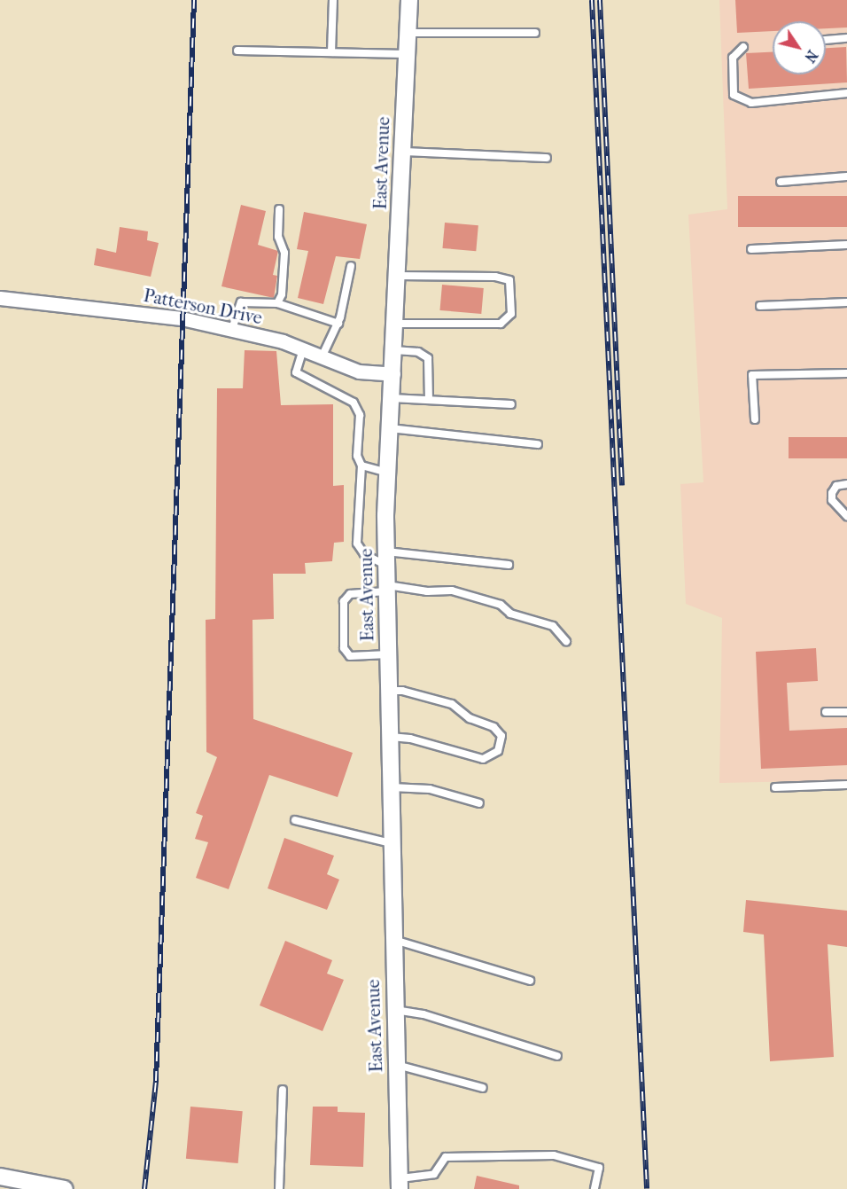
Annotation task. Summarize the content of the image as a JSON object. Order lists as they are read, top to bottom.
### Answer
{
  "streets": {
    "street": ["East Avenue", "Patterson Drive"]
  },
  "crossings": [
    ["East Avenue", "Patterson Drive"]
  ],
  "north": "bottom right"
}
